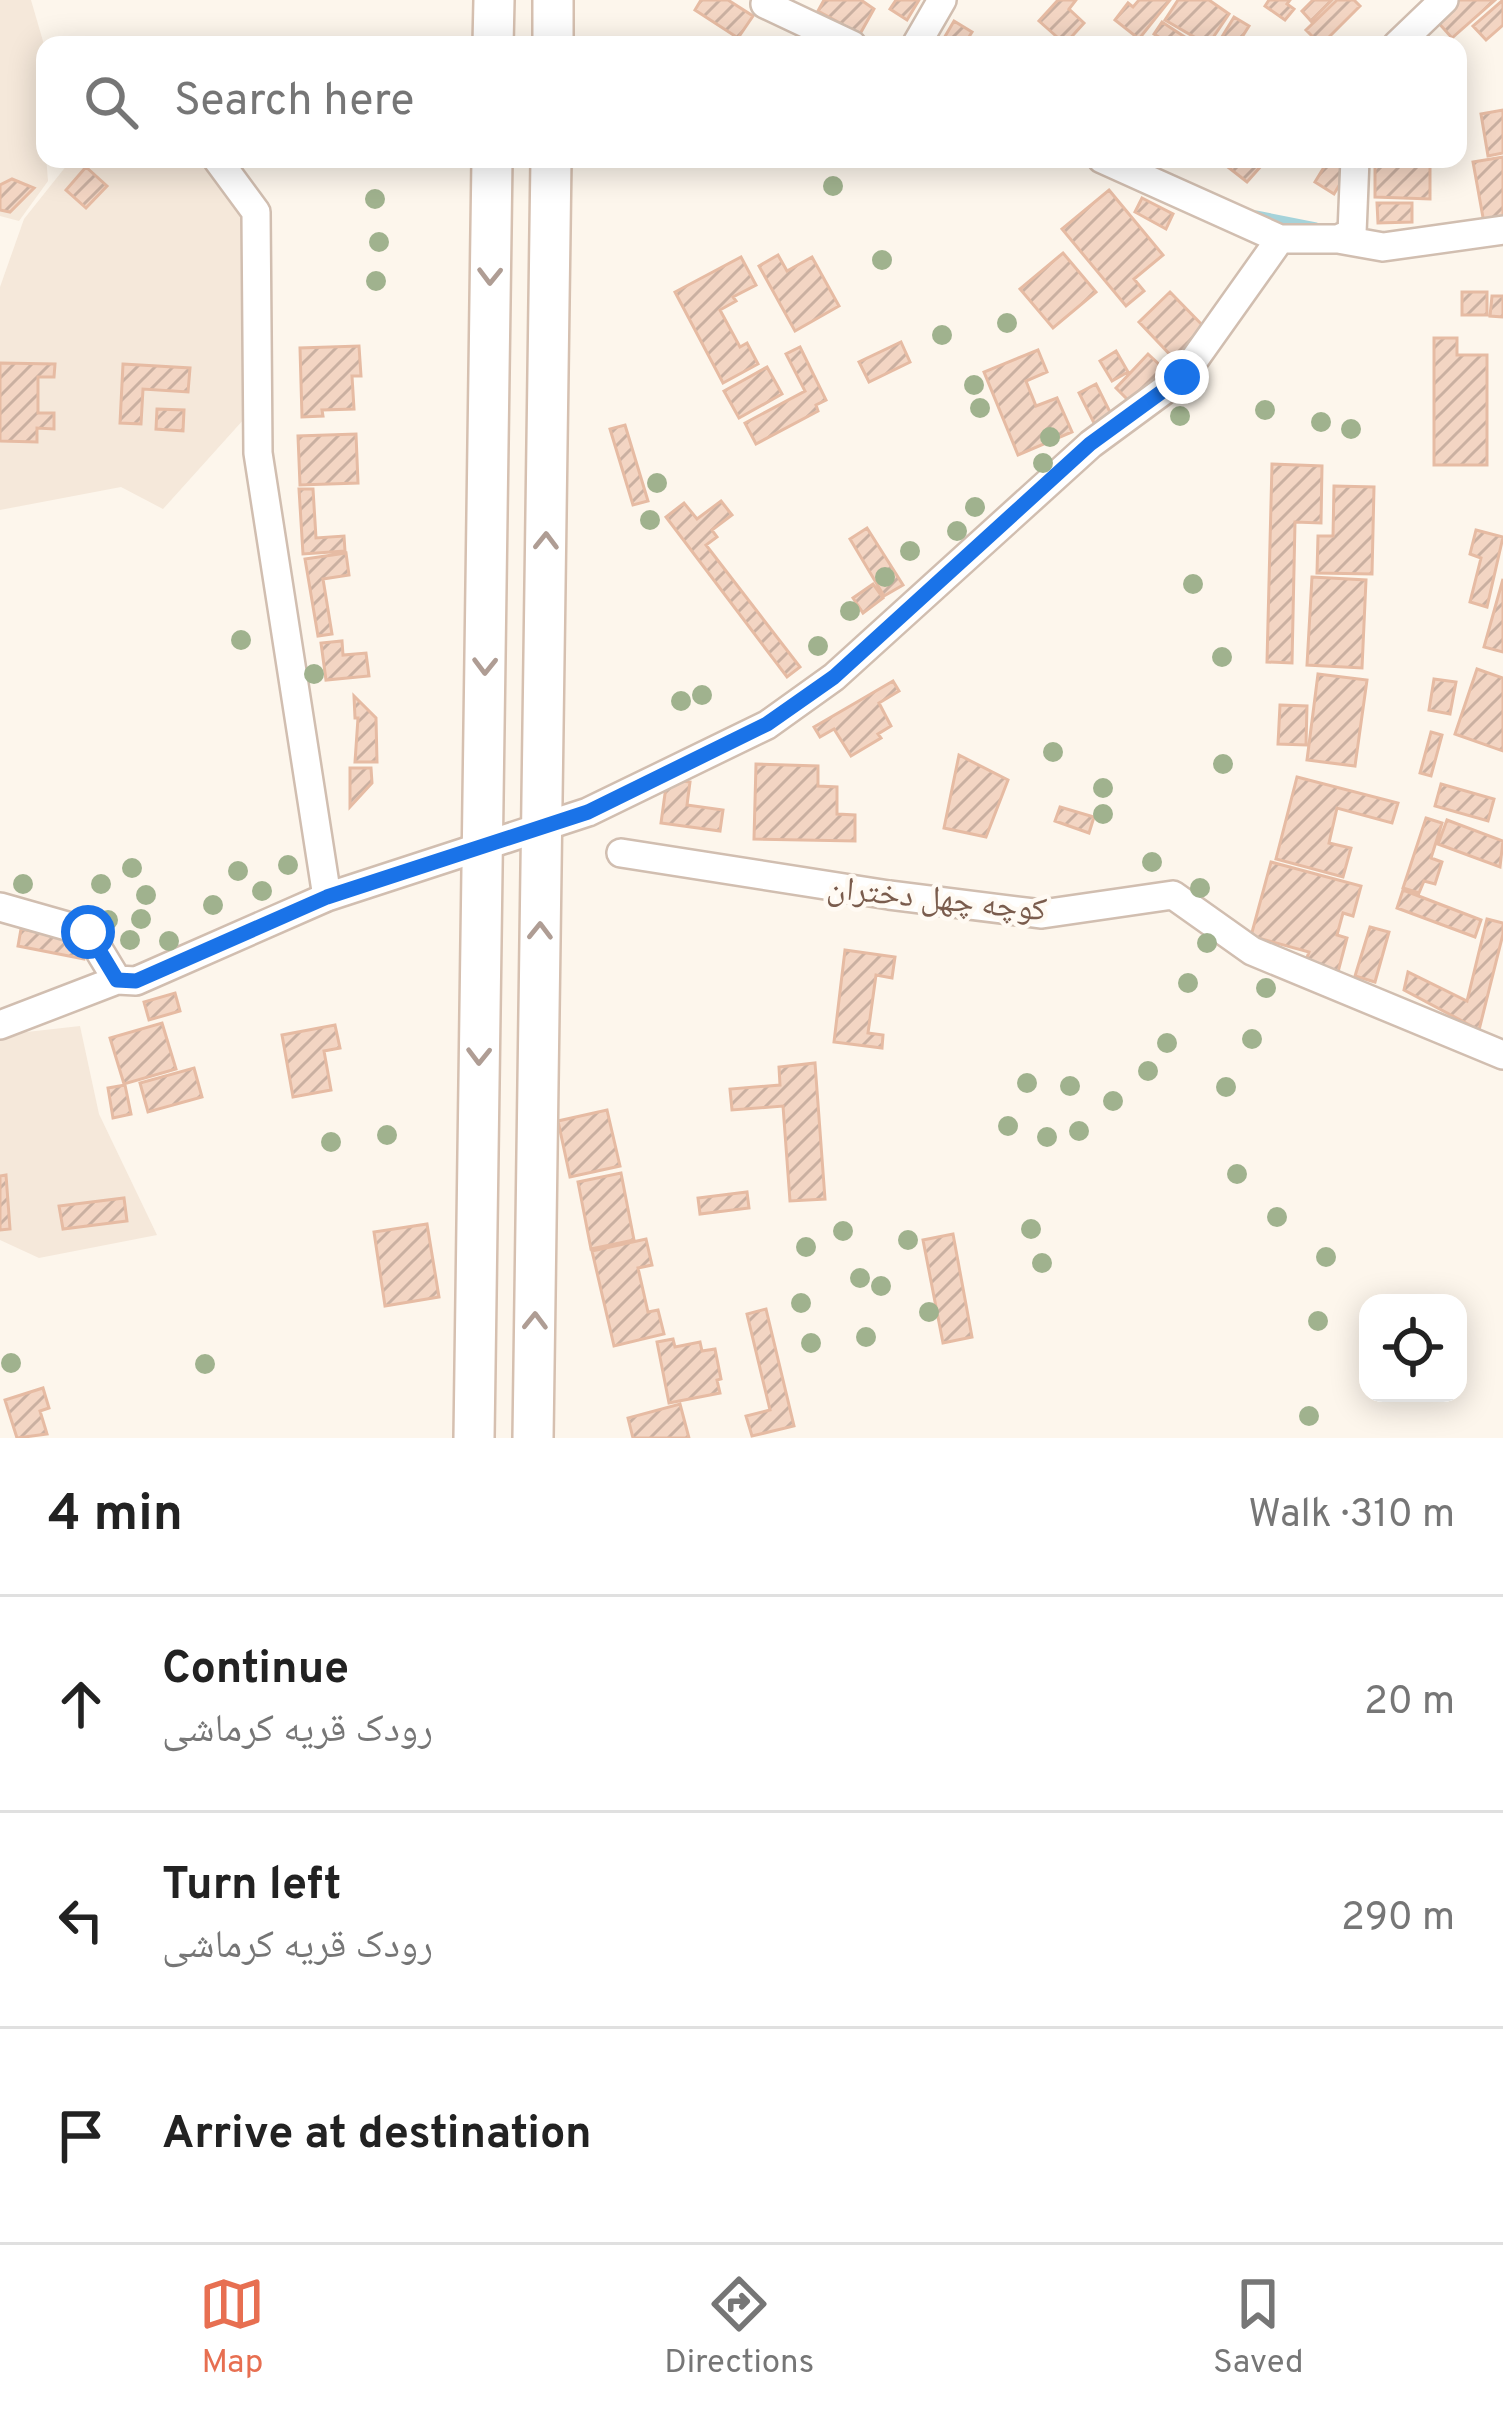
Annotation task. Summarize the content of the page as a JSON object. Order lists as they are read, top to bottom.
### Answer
{
  "streets": {
    "street": ["کوچه چهل دختران"]
  },
  "page": {
    "search": "Search here",
    "heading": ["4 min", "Walk · 310 m"],
    "list": [
      ["Continue", "رودک قریه کرماشی", "20 m"],
      ["Turn left", "رودک قریه کرماشی", "290 m"],
      "Arrive at destination"
    ],
    "nav": ["Map", "Directions", "Saved"]
  }
}
